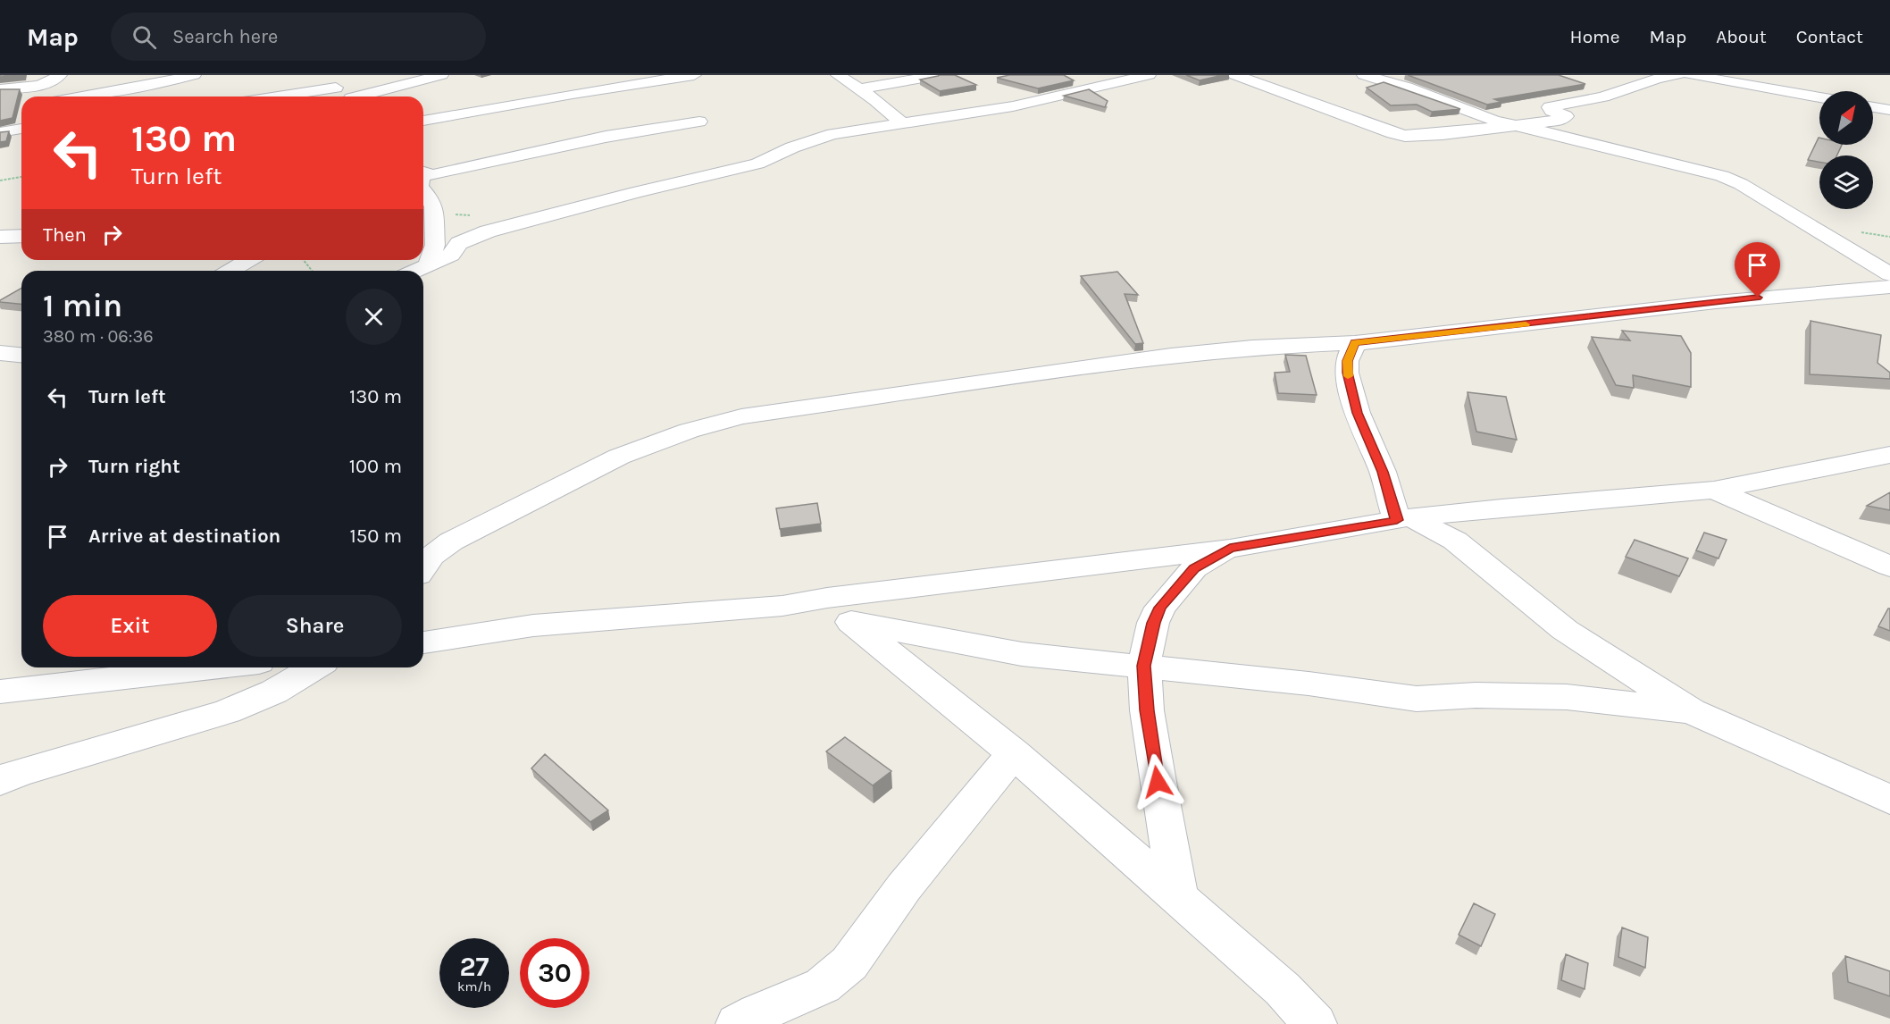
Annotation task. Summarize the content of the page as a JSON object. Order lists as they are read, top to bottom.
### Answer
{
  "north": "top right",
  "page": {
    "header": "Map",
    "search": "Search here",
    "nav": [
      "Home",
      "Map",
      "About",
      "Contact"
    ],
    "turn": ["130 m", "Turn left"],
    "then": "Then",
    "heading": ["1 min", "380 m · 06:36"],
    "list": [
      {
        "name": "Turn left",
        "value": "130 m"
      },
      {
        "name": "Turn right",
        "value": "100 m"
      },
      {
        "name": "Arrive at destination",
        "value": "150 m"
      }
    ],
    "buttons": ["Exit", "Share"],
    "speed": "27 km/h",
    "limit": "30"
  }
}
